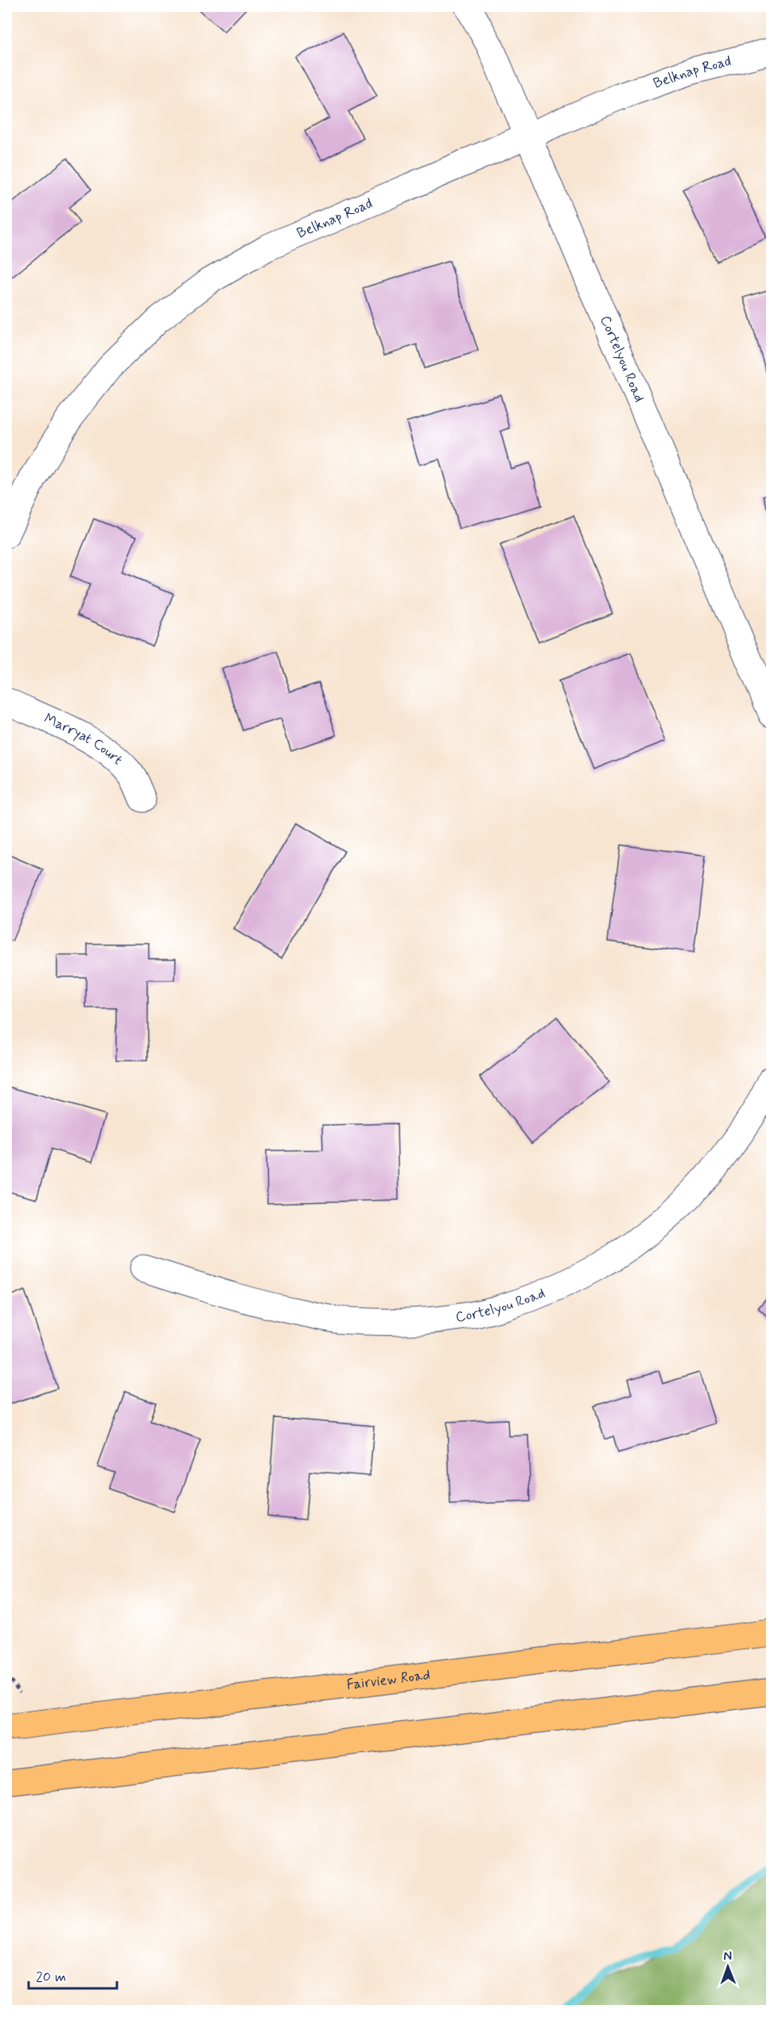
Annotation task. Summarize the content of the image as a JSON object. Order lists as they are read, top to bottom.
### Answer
{
  "streets": {
    "main road": ["Fairview Road"],
    "street": ["Belknap Road", "Cortelyou Road", "Marryat Court"]
  },
  "crossings": [
    ["Belknap Road", "Cortelyou Road"]
  ],
  "scale_bar": "20 m",
  "north": "top"
}
